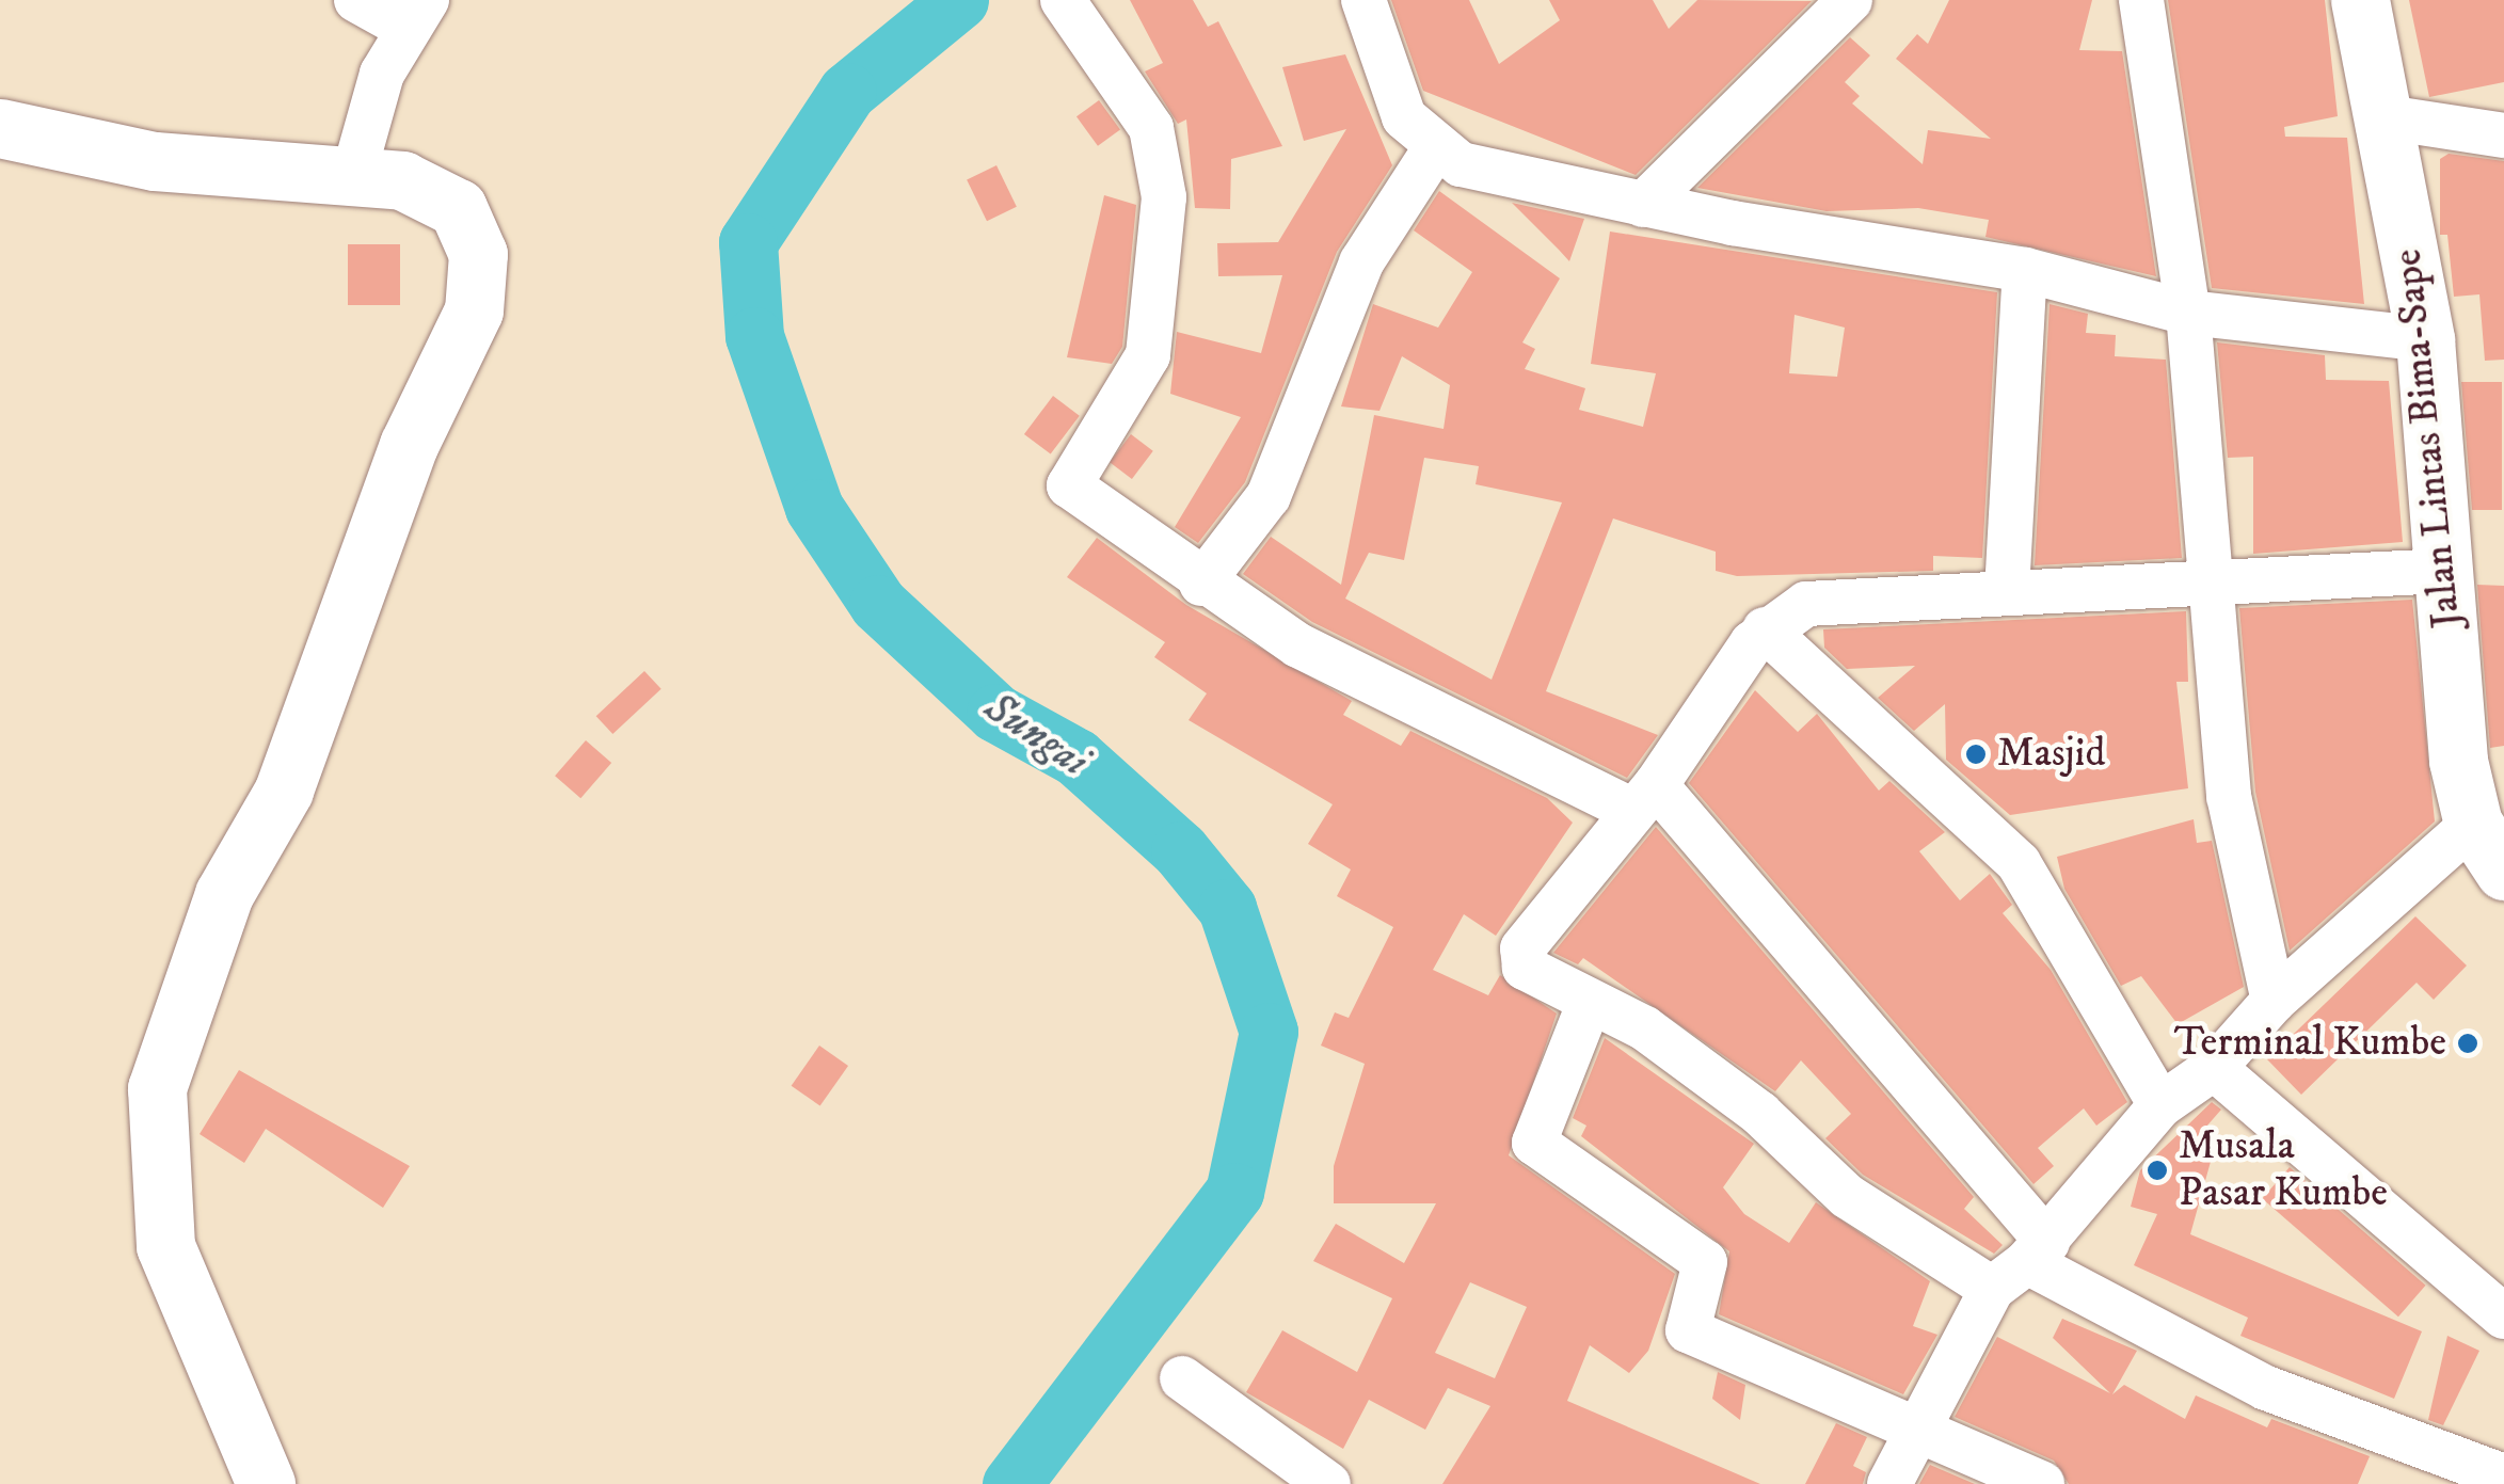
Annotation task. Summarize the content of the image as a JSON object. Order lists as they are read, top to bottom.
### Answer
{
  "streets": {
    "highway": ["Jalan Lintas Bima-Sape"]
  },
  "water": ["Sungai"],
  "places": ["Masjid", "Terminal Kumbe", "Musala Pasar Kumbe"]
}
